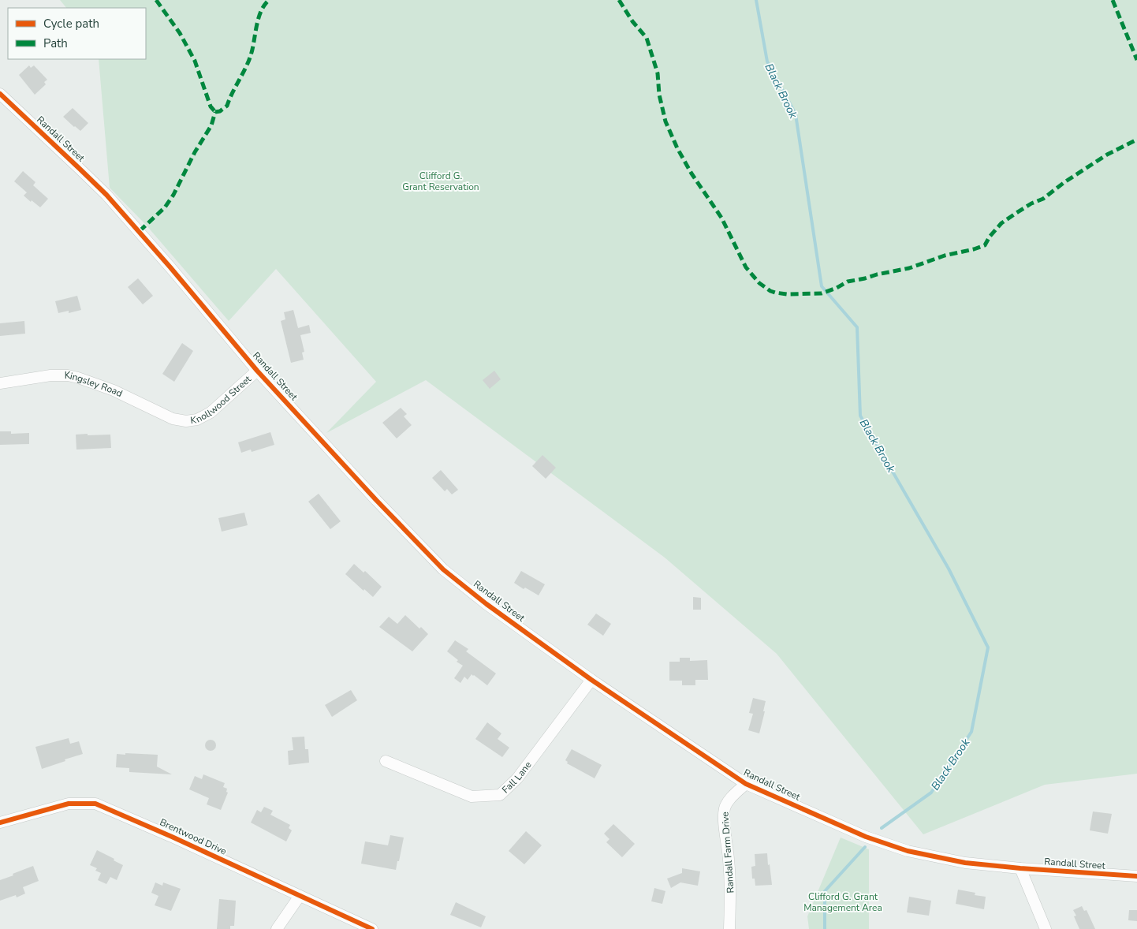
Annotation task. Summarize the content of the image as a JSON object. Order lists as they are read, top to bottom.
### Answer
{
  "streets": {
    "street": [
      "Randall Street",
      "Kingsley Road",
      "Knollwood Street",
      "Fall Lane",
      "Brentwood Drive",
      "Randall Farm Drive"
    ]
  },
  "crossings": [
    ["Randall Street", "Knollwood Street"],
    ["Randall Street", "Fall Lane"],
    ["Randall Street", "Randall Farm Drive"],
    ["Kingsley Road", "Knollwood Street"]
  ],
  "water": ["Black Brook"],
  "parks": ["Clifford G. Grant Reservation", "Clifford G. Grant Management Area"],
  "legend": ["Cycle path", "Path"]
}
